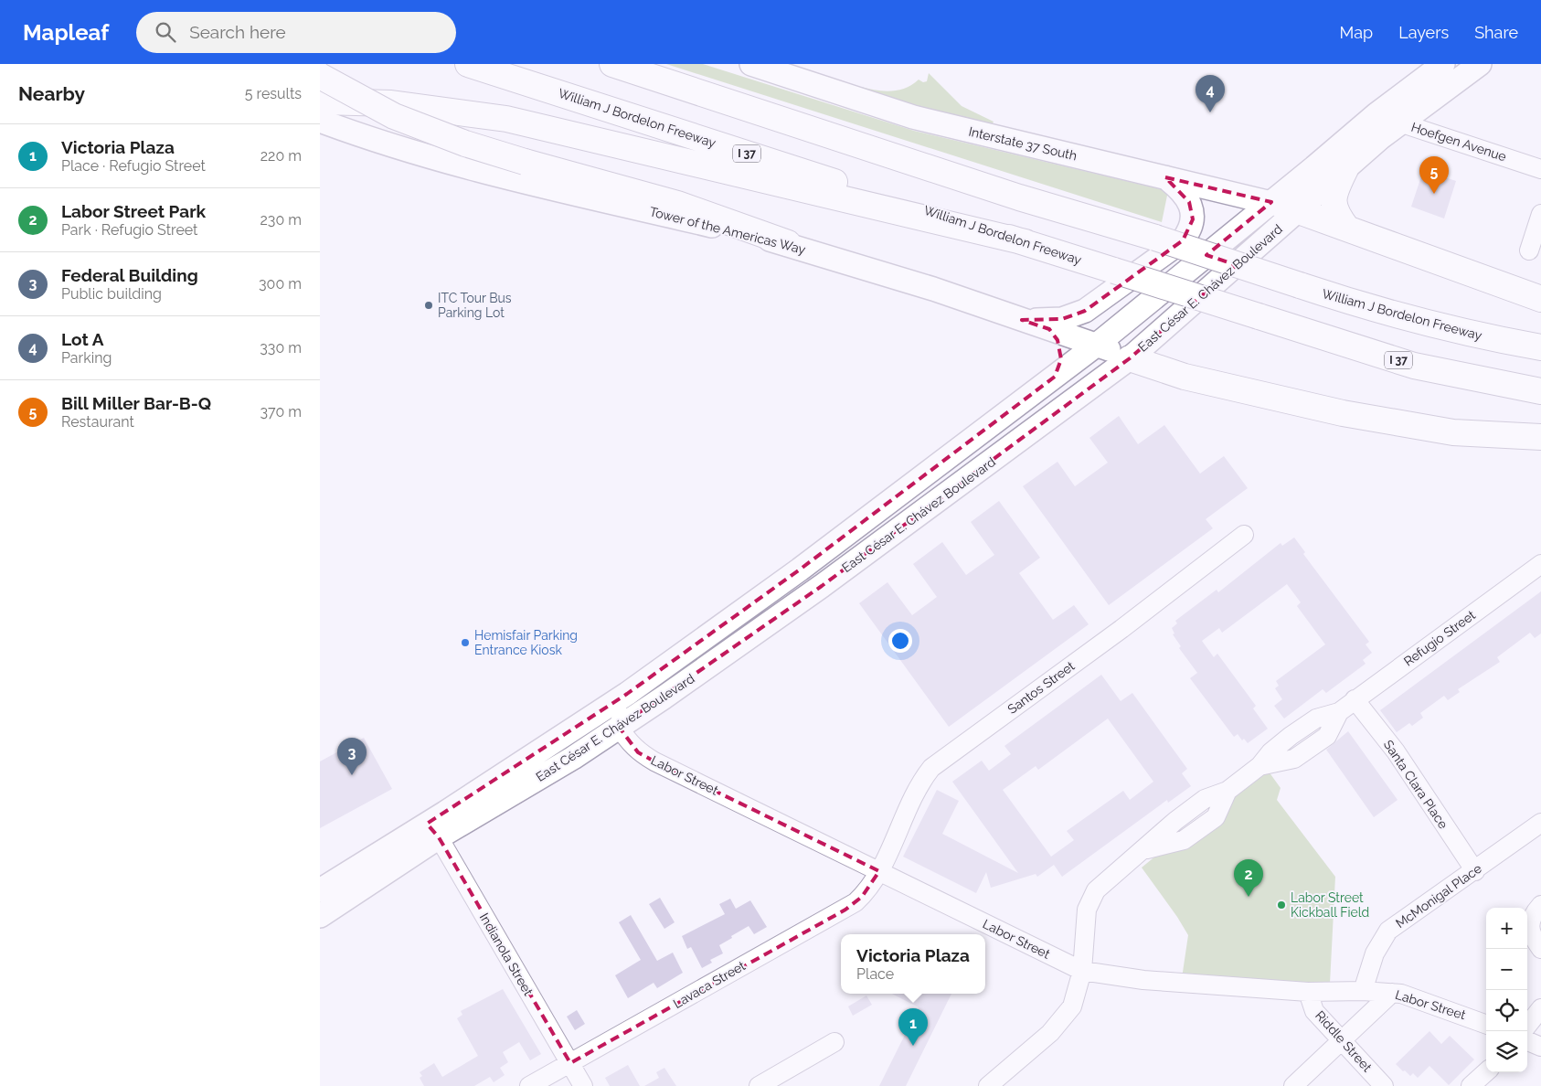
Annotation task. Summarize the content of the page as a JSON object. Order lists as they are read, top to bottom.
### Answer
{
  "streets": {
    "highway": ["William J Bordelon Freeway", "I 37"],
    "main road": ["Interstate 37 South", "Tower of the Americas Way", "East César E. Chávez Boulevard"],
    "street": [
      "Hoefgen Avenue",
      "Refugio Street",
      "Santos Street",
      "Labor Street",
      "Santa Clara Place",
      "McMonigal Place",
      "Indianola Street",
      "Lavaca Street",
      "Riddle Street"
    ]
  },
  "crossings": [
    ["Hoefgen Avenue", "East César E. Chávez Boulevard"],
    ["Interstate 37 South", "East César E. Chávez Boulevard"],
    ["Tower of the Americas Way", "East César E. Chávez Boulevard"],
    ["East César E. Chávez Boulevard", "Labor Street"],
    ["East César E. Chávez Boulevard", "Indianola Street"],
    ["Refugio Street", "Labor Street"],
    ["Refugio Street", "Santa Clara Place"],
    ["Santos Street", "Labor Street"],
    ["Santos Street", "Lavaca Street"],
    ["Labor Street", "McMonigal Place"],
    ["Labor Street", "Lavaca Street"],
    ["Labor Street", "Riddle Street"],
    ["Santa Clara Place", "McMonigal Place"],
    ["Indianola Street", "Lavaca Street"]
  ],
  "places": ["ITC Tour Bus Parking Lot", "Hemisfair Parking Entrance Kiosk", "Labor Street Kickball Field"],
  "page": {
    "header": "Mapleaf",
    "search": "Search here",
    "nav": ["Map", "Layers", "Share"],
    "heading": ["Nearby", "5 results"],
    "pins": [
      "4",
      "5",
      "3",
      "2",
      "1"
    ],
    "list": [
      {
        "mark": "1",
        "name": "Victoria Plaza",
        "note": "Place · Refugio Street",
        "value": "220 m"
      },
      {
        "mark": "2",
        "name": "Labor Street Park",
        "note": "Park · Refugio Street",
        "value": "230 m"
      },
      {
        "mark": "3",
        "name": "Federal Building",
        "note": "Public building",
        "value": "300 m"
      },
      {
        "mark": "4",
        "name": "Lot A",
        "note": "Parking",
        "value": "330 m"
      },
      {
        "mark": "5",
        "name": "Bill Miller Bar-B-Q",
        "note": "Restaurant",
        "value": "370 m"
      }
    ],
    "map_buttons": ["+", "−"],
    "popup": ["Victoria Plaza", "Place"]
  }
}
